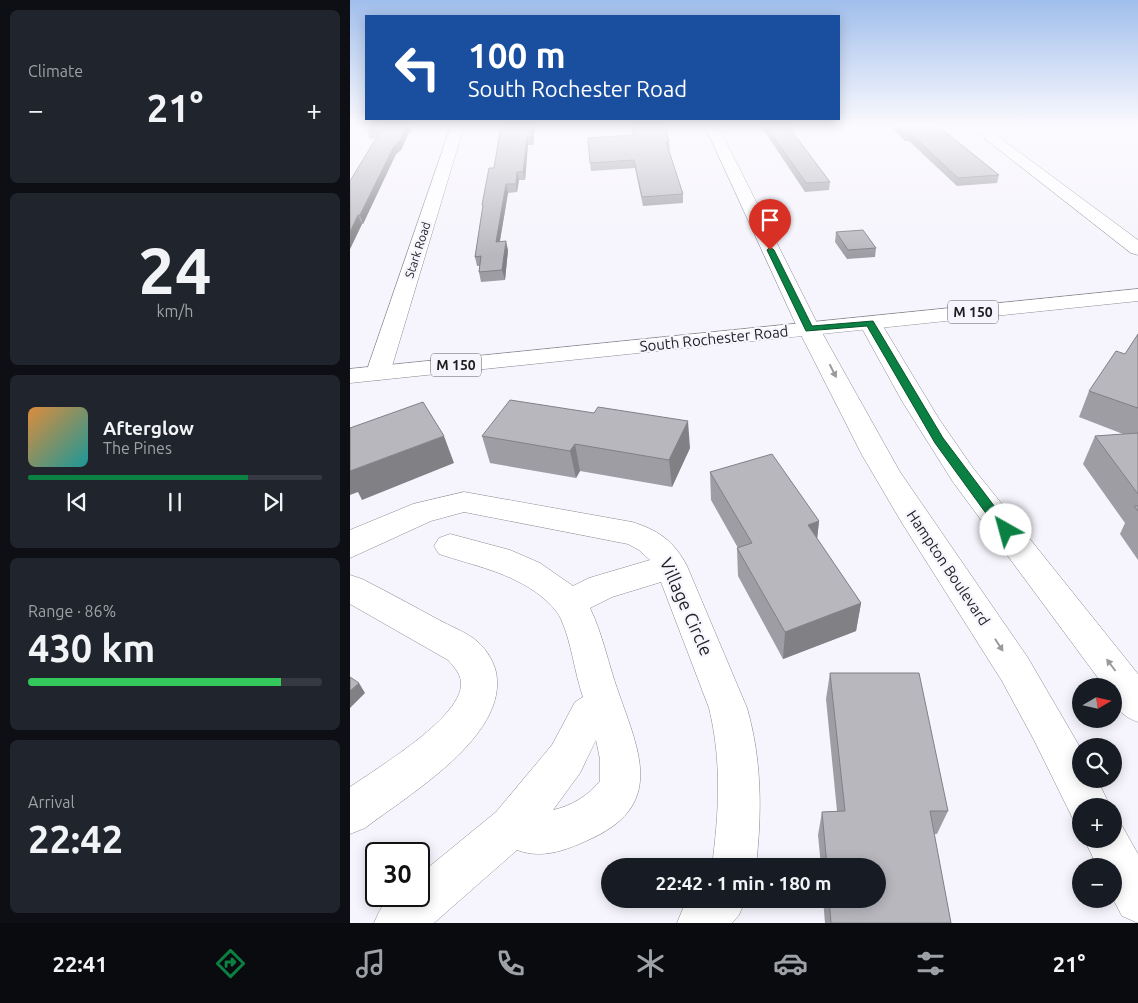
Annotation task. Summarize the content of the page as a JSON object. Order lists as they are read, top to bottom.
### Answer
{
  "streets": {
    "street": [
      "Stark Road",
      "M 150",
      "South Rochester Road",
      "Hampton Boulevard",
      "Village Circle"
    ]
  },
  "crossings": [
    ["Stark Road", "South Rochester Road"],
    ["South Rochester Road", "Hampton Boulevard"]
  ],
  "north": "right",
  "page": {
    "tile": [
      "Climate",
      ["24", "km/h"],
      ["Range · 86%", "430 km"],
      ["Arrival", "22:42"]
    ],
    "turn": ["100 m", "South Rochester Road"],
    "heat": ["−", "21°", "+"],
    "song": ["Afterglow", "The Pines"],
    "map_buttons": ["+", "−"],
    "limit": "30",
    "trip": "22:42 · 1 min · 180 m",
    "tabs": ["22:41", "21°"]
  }
}
